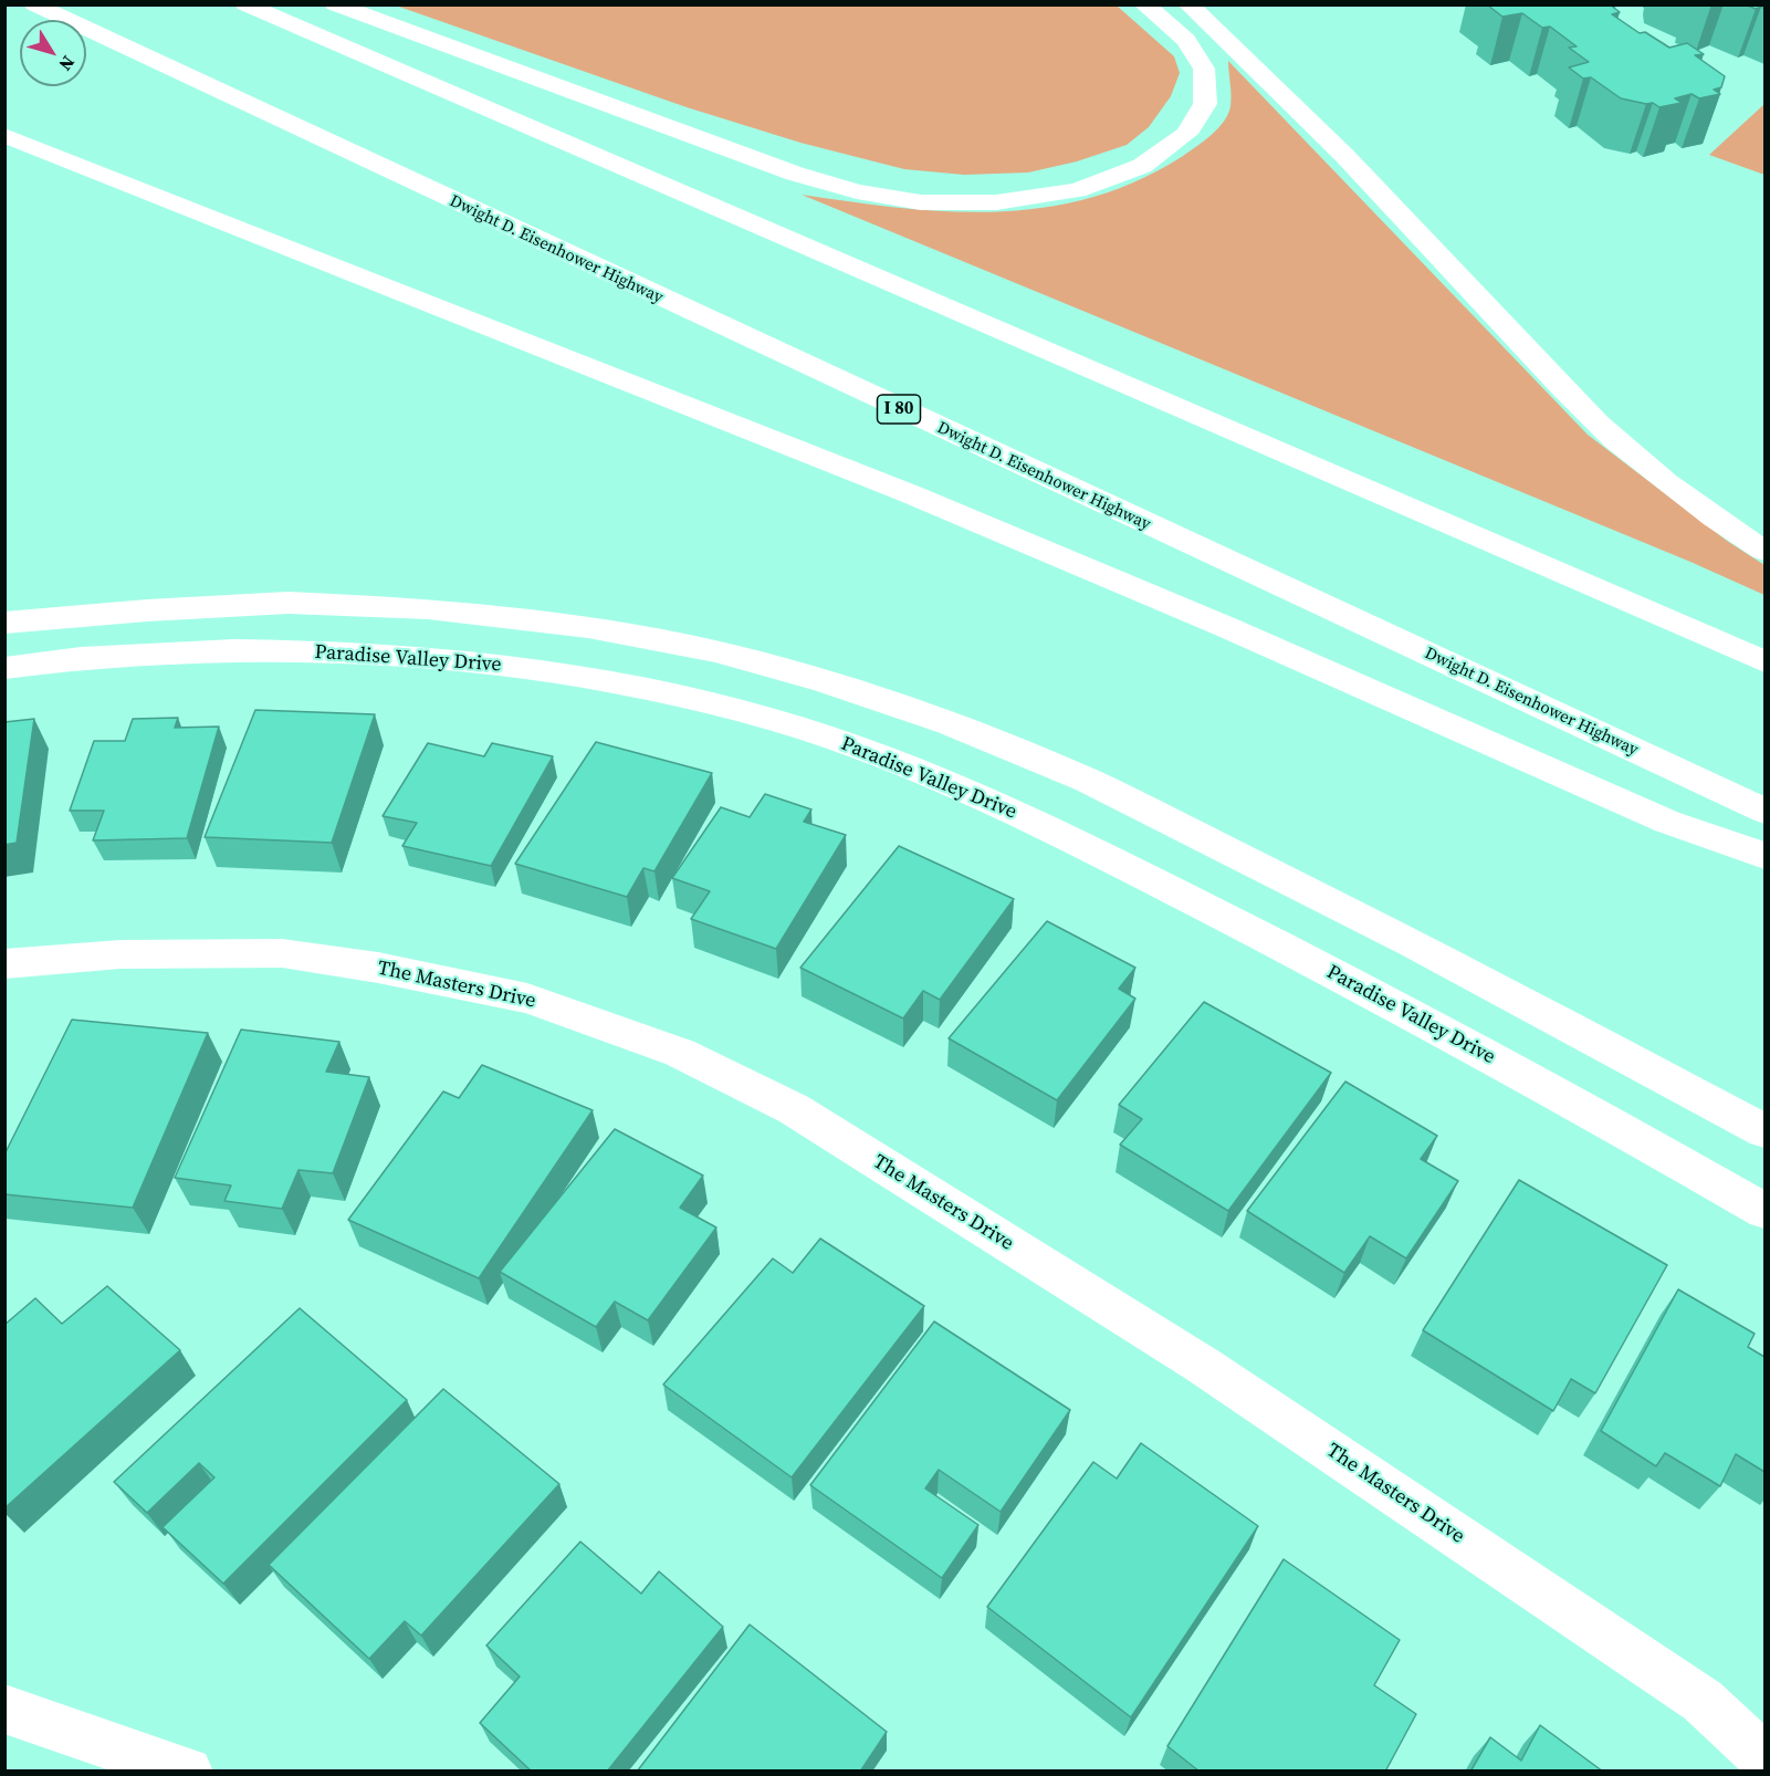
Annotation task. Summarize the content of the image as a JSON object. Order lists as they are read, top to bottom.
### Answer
{
  "streets": {
    "main road": [
      "Dwight D. Eisenhower Highway",
      "I 80",
      "Paradise Valley Drive",
      "The Masters Drive"
    ]
  },
  "north": "bottom right"
}
